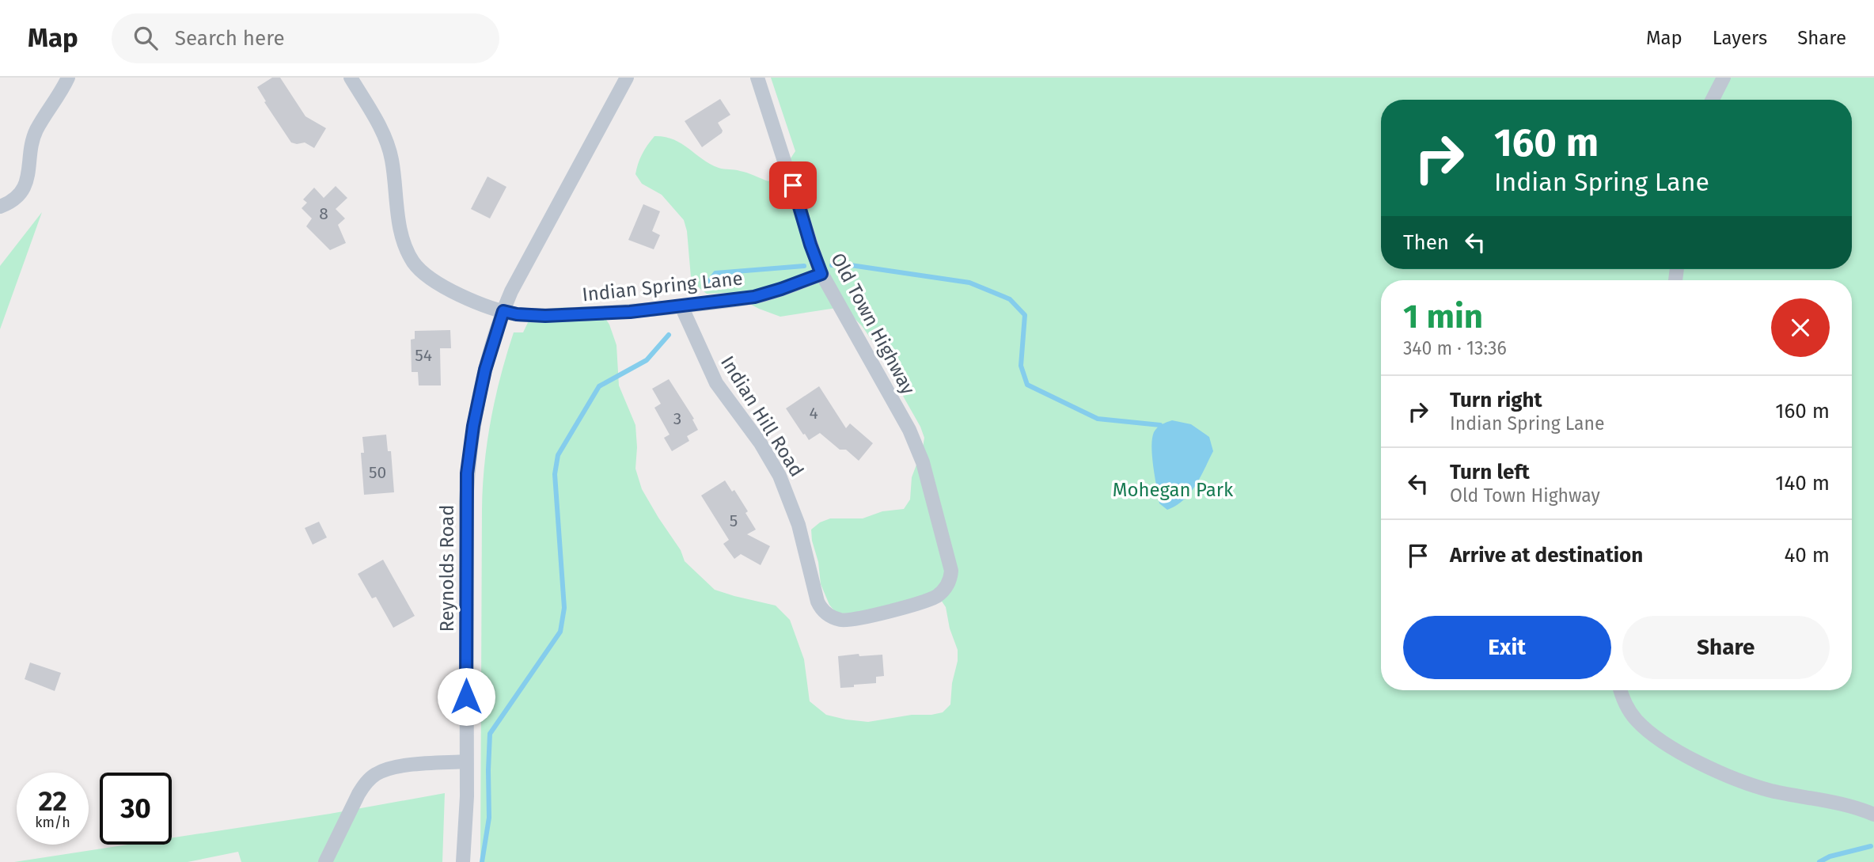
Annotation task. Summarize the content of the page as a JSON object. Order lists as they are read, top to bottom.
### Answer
{
  "streets": {
    "street": [
      "Indian Spring Lane",
      "Old Town Highway",
      "Indian Hill Road",
      "Reynolds Road"
    ]
  },
  "crossings": [
    ["Indian Spring Lane", "Old Town Highway"],
    ["Indian Spring Lane", "Indian Hill Road"],
    ["Indian Spring Lane", "Reynolds Road"],
    ["Old Town Highway", "Indian Hill Road"]
  ],
  "parks": ["Mohegan Park"],
  "house_numbers": [
    "8",
    "54",
    "4",
    "3",
    "50",
    "5"
  ],
  "page": {
    "header": "Map",
    "search": "Search here",
    "nav": ["Map", "Layers", "Share"],
    "turn": ["160 m", "Indian Spring Lane"],
    "then": "Then",
    "heading": ["1 min", "340 m · 13:36"],
    "list": [
      {
        "name": "Turn right",
        "note": "Indian Spring Lane",
        "value": "160 m"
      },
      {
        "name": "Turn left",
        "note": "Old Town Highway",
        "value": "140 m"
      },
      {
        "name": "Arrive at destination",
        "value": "40 m"
      }
    ],
    "buttons": ["Exit", "Share"],
    "speed": "22 km/h",
    "limit": "30"
  }
}
